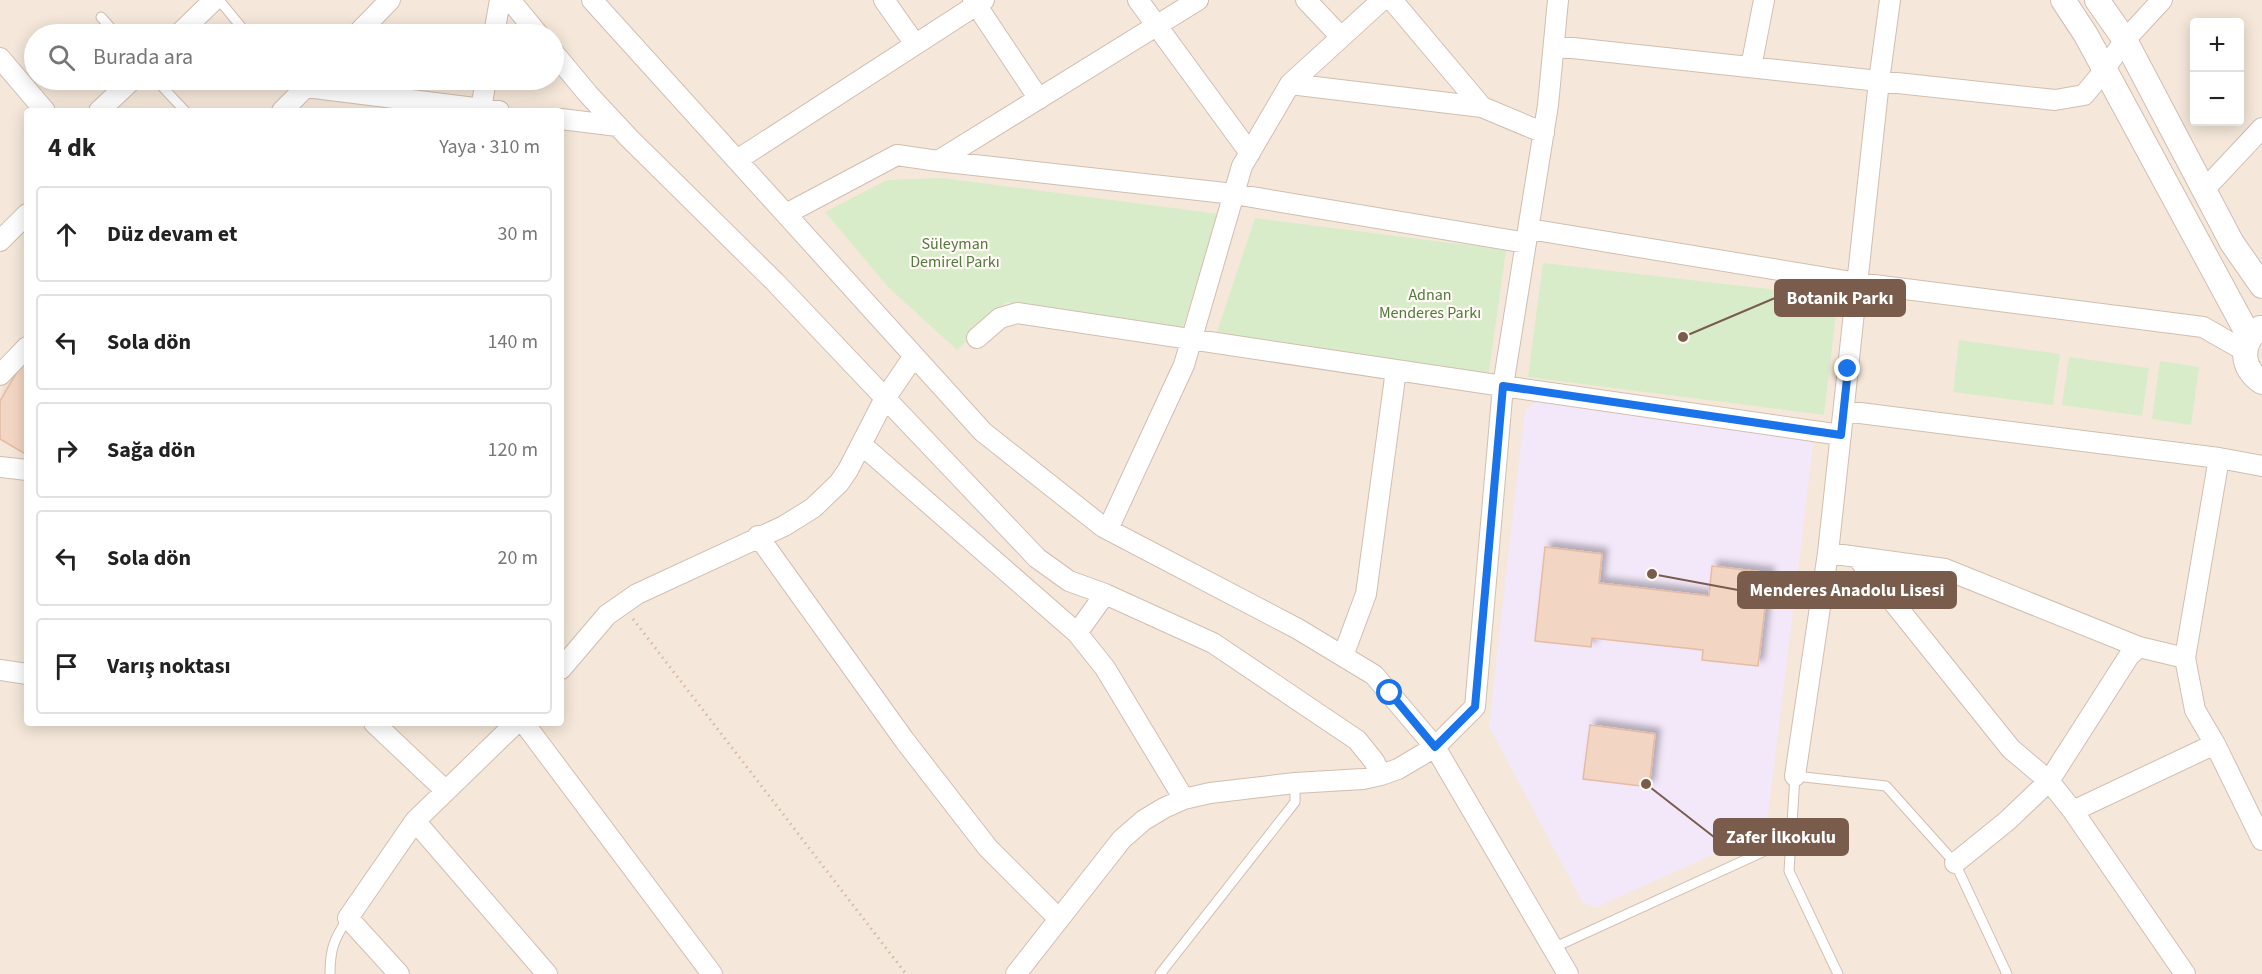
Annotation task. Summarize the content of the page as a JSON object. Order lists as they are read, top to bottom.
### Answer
{
  "parks": ["Süleyman Demirel Parkı", "Adnan Menderes Parkı"],
  "places": ["Botanik Parkı", "Menderes Anadolu Lisesi", "Zafer İlkokulu"],
  "page": {
    "map_buttons": ["+", "−"],
    "search": "Burada ara",
    "heading": ["4 dk", "Yaya · 310 m"],
    "list": [
      ["Düz devam et", "30 m"],
      ["Sola dön", "140 m"],
      ["Sağa dön", "120 m"],
      ["Sola dön", "20 m"],
      "Varış noktası"
    ]
  }
}
